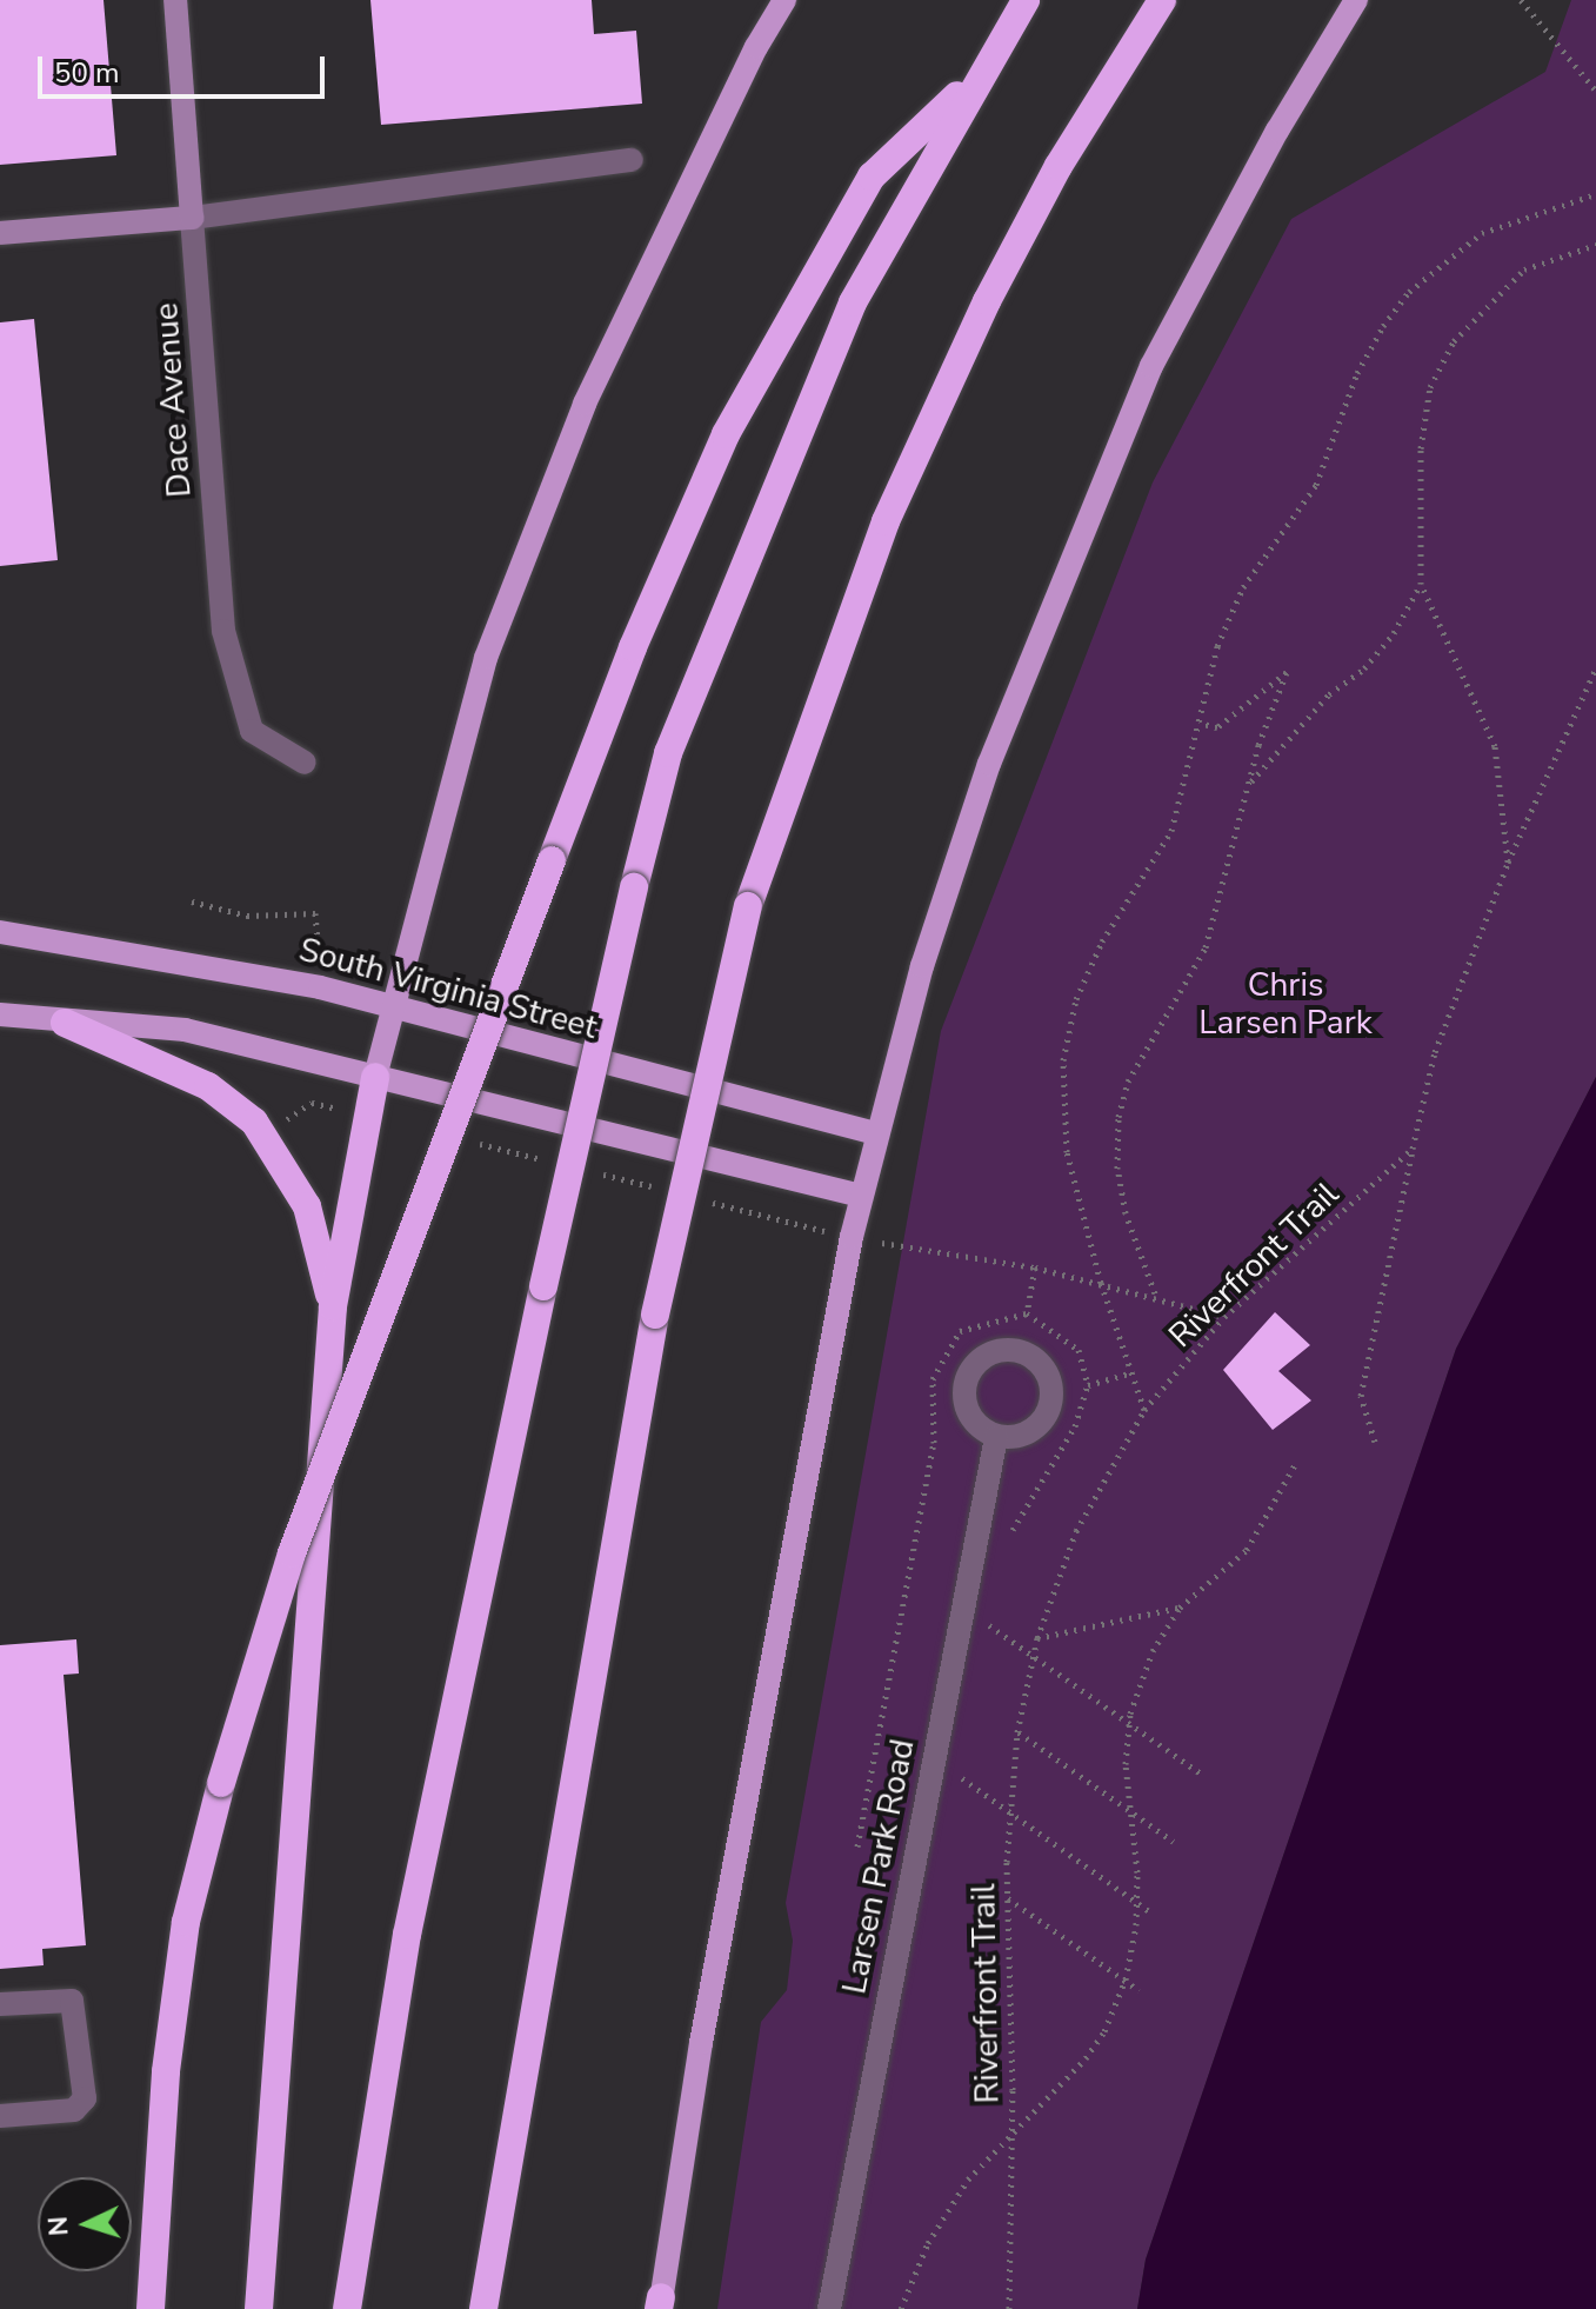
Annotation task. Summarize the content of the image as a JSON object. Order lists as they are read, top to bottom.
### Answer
{
  "streets": {
    "main road": ["South Virginia Street"],
    "street": ["Dace Avenue", "Larsen Park Road"],
    "path": ["Riverfront Trail"]
  },
  "parks": ["Chris Larsen Park"],
  "scale_bar": "50 m",
  "north": "left"
}
